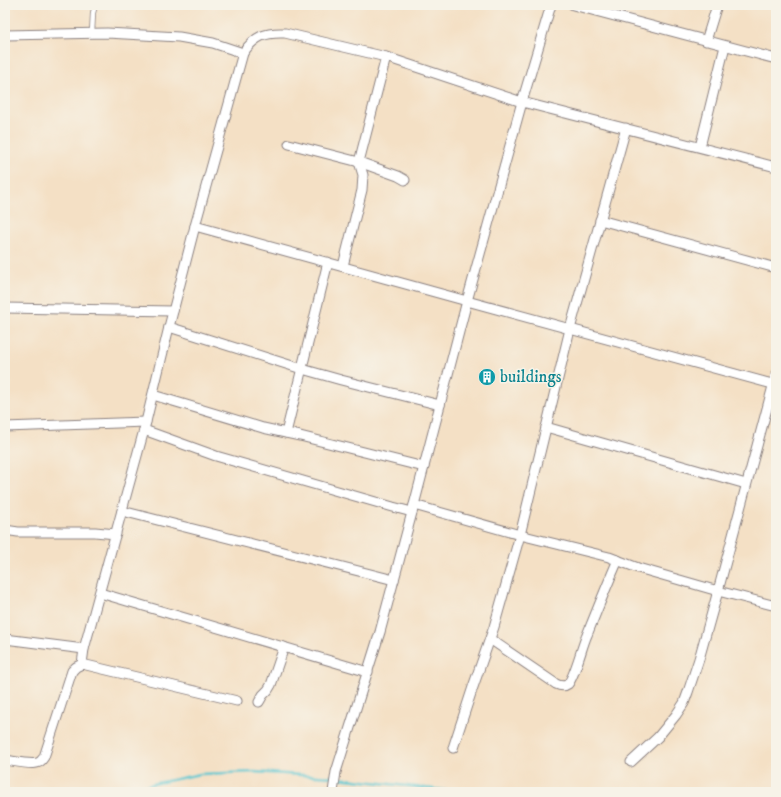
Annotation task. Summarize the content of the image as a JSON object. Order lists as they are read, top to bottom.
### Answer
{
  "places": {
    "building": ["buildings"]
  }
}
